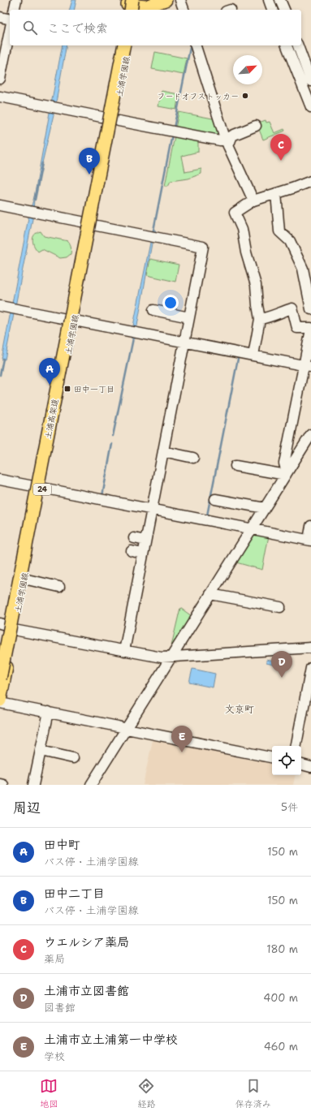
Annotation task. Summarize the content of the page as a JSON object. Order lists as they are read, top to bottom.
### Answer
{
  "streets": {
    "main road": ["土浦学園線", "土浦高架道", "24"]
  },
  "districts": ["文京町"],
  "places": {
    "other": ["フードオフストッカー"],
    "transit": ["田中一丁目"]
  },
  "north": "top right",
  "page": {
    "search": "ここで検索",
    "pins": [
      "C",
      "B",
      "A",
      "D",
      "E"
    ],
    "heading": ["周辺", "5件"],
    "list": [
      {
        "mark": "A",
        "name": "田中町",
        "note": "バス停 · 土浦学園線",
        "value": "150 m"
      },
      {
        "mark": "B",
        "name": "田中二丁目",
        "note": "バス停 · 土浦学園線",
        "value": "150 m"
      },
      {
        "mark": "C",
        "name": "ウエルシア薬局",
        "note": "薬局",
        "value": "180 m"
      },
      {
        "mark": "D",
        "name": "土浦市立図書館",
        "note": "図書館",
        "value": "400 m"
      },
      {
        "mark": "E",
        "name": "土浦市立土浦第一中学校",
        "note": "学校",
        "value": "460 m"
      }
    ],
    "nav": ["地図", "経路", "保存済み"]
  }
}
